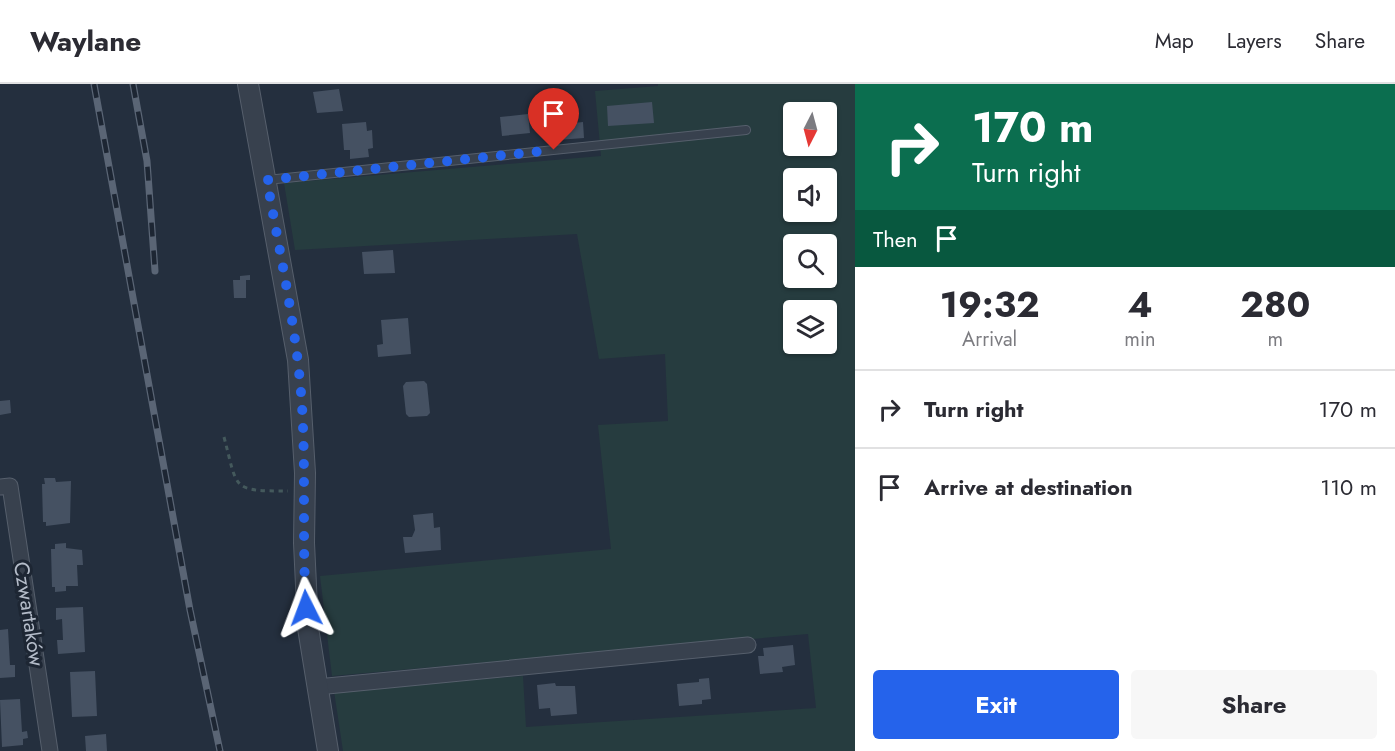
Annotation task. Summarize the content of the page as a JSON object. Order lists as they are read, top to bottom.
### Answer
{
  "streets": {
    "street": ["Czwartaków"]
  },
  "north": "bottom",
  "page": {
    "header": "Waylane",
    "nav": ["Map", "Layers", "Share"],
    "turn": ["170 m", "Turn right"],
    "then": "Then",
    "eta": [
      "19:32",
      "Arrival",
      "4",
      "min",
      "280",
      "m"
    ],
    "list": [
      {
        "name": "Turn right",
        "value": "170 m"
      },
      {
        "name": "Arrive at destination",
        "value": "110 m"
      }
    ],
    "buttons": ["Exit", "Share"]
  }
}
